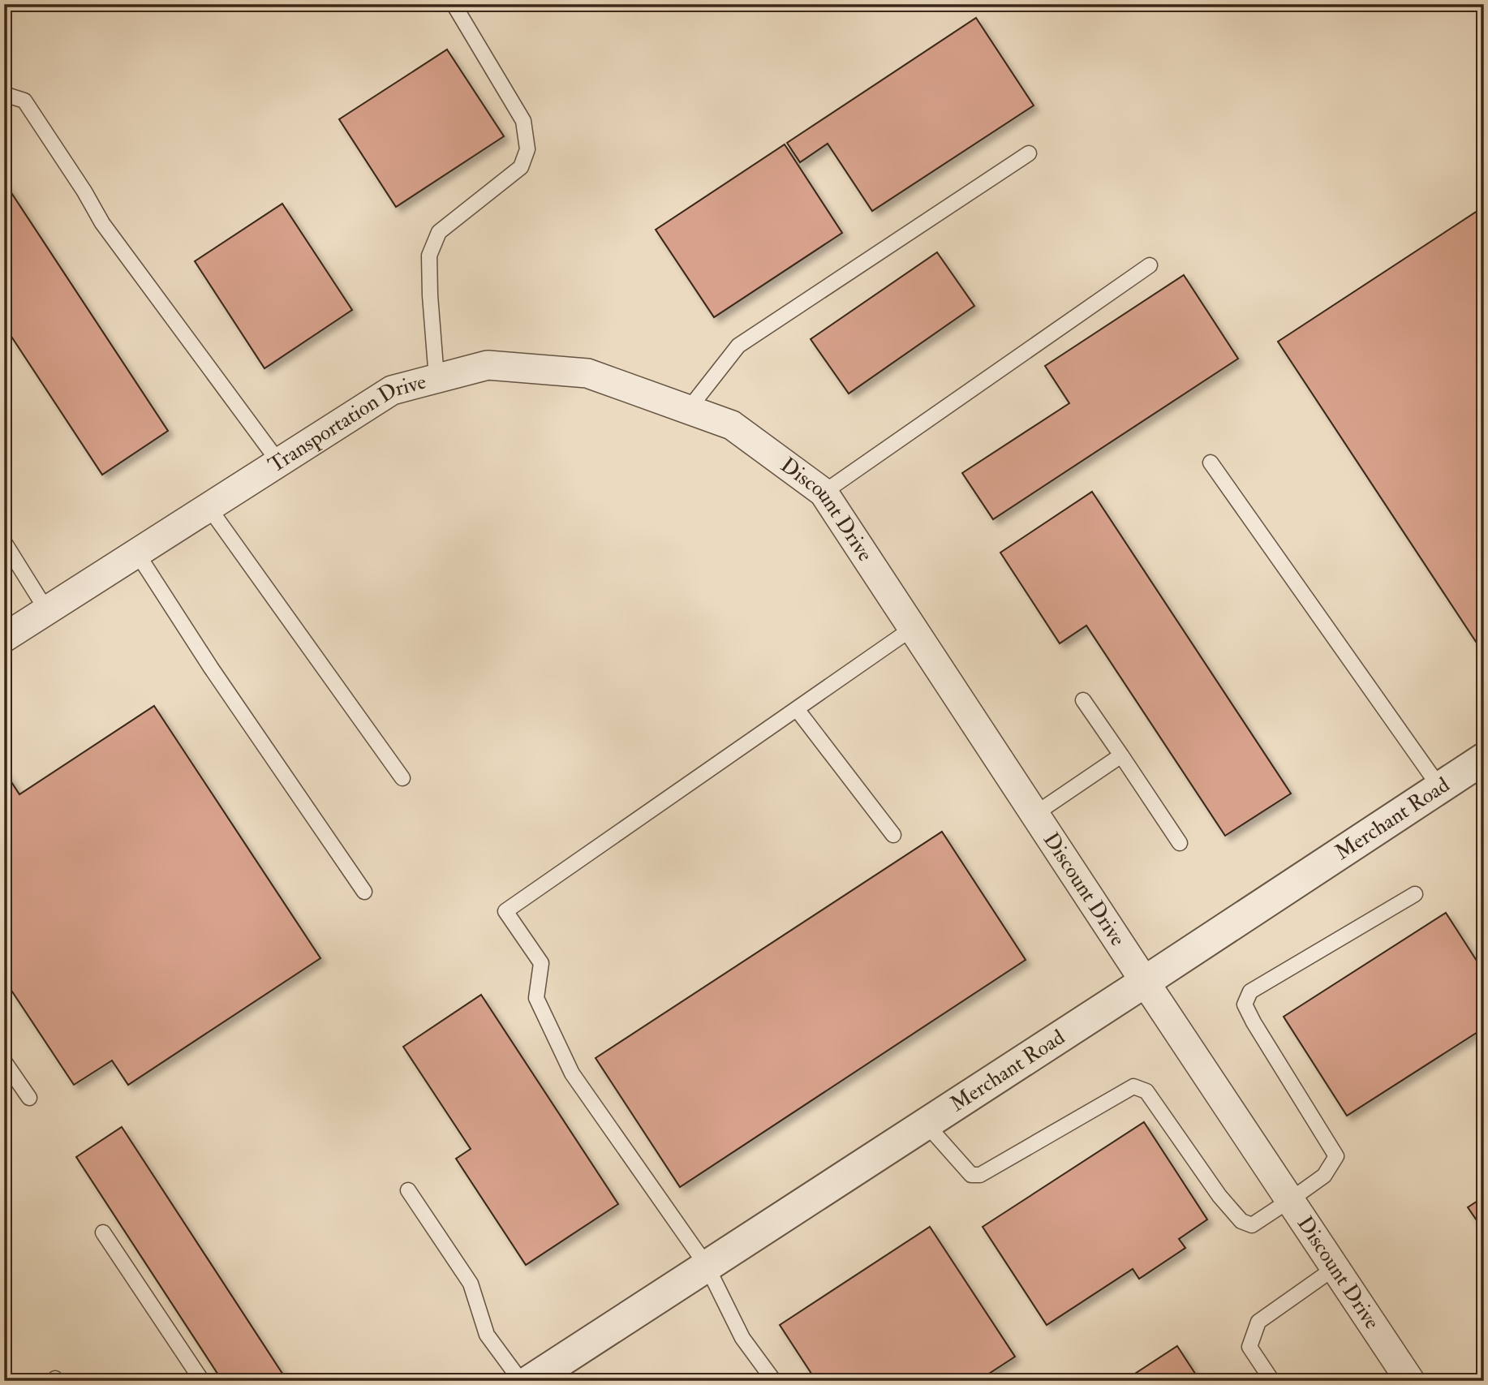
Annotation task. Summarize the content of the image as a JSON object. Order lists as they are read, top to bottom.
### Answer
{
  "streets": {
    "street": ["Transportation Drive", "Discount Drive", "Merchant Road"]
  },
  "crossings": [
    ["Transportation Drive", "Discount Drive"],
    ["Discount Drive", "Merchant Road"]
  ]
}
